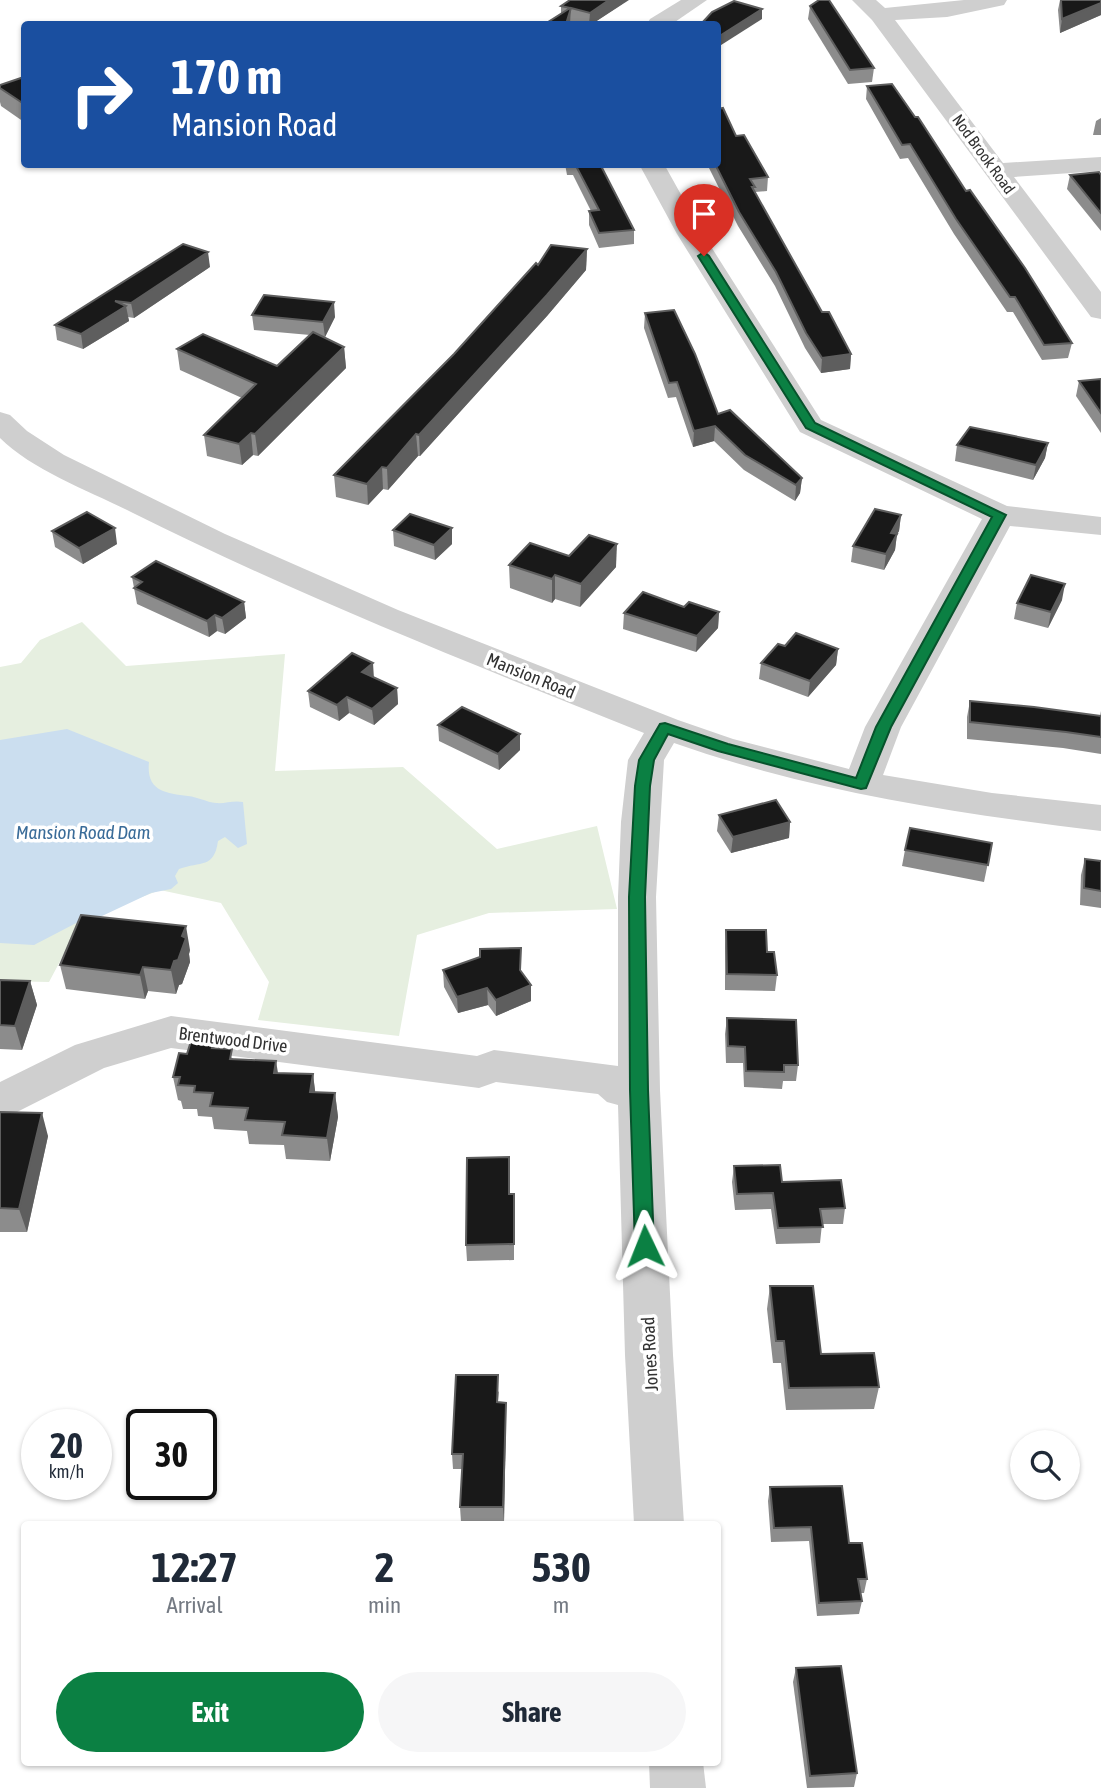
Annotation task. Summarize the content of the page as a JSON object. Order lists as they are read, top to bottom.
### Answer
{
  "streets": {
    "street": [
      "Nod Brook Road",
      "Mansion Road",
      "Brentwood Drive",
      "Jones Road"
    ]
  },
  "crossings": [
    ["Mansion Road", "Jones Road"],
    ["Brentwood Drive", "Jones Road"]
  ],
  "water": ["Mansion Road Dam"],
  "page": {
    "turn": ["170 m", "Mansion Road"],
    "speed": "20 km/h",
    "limit": "30",
    "eta": [
      "12:27",
      "Arrival",
      "2",
      "min",
      "530",
      "m"
    ],
    "buttons": ["Exit", "Share"]
  }
}
